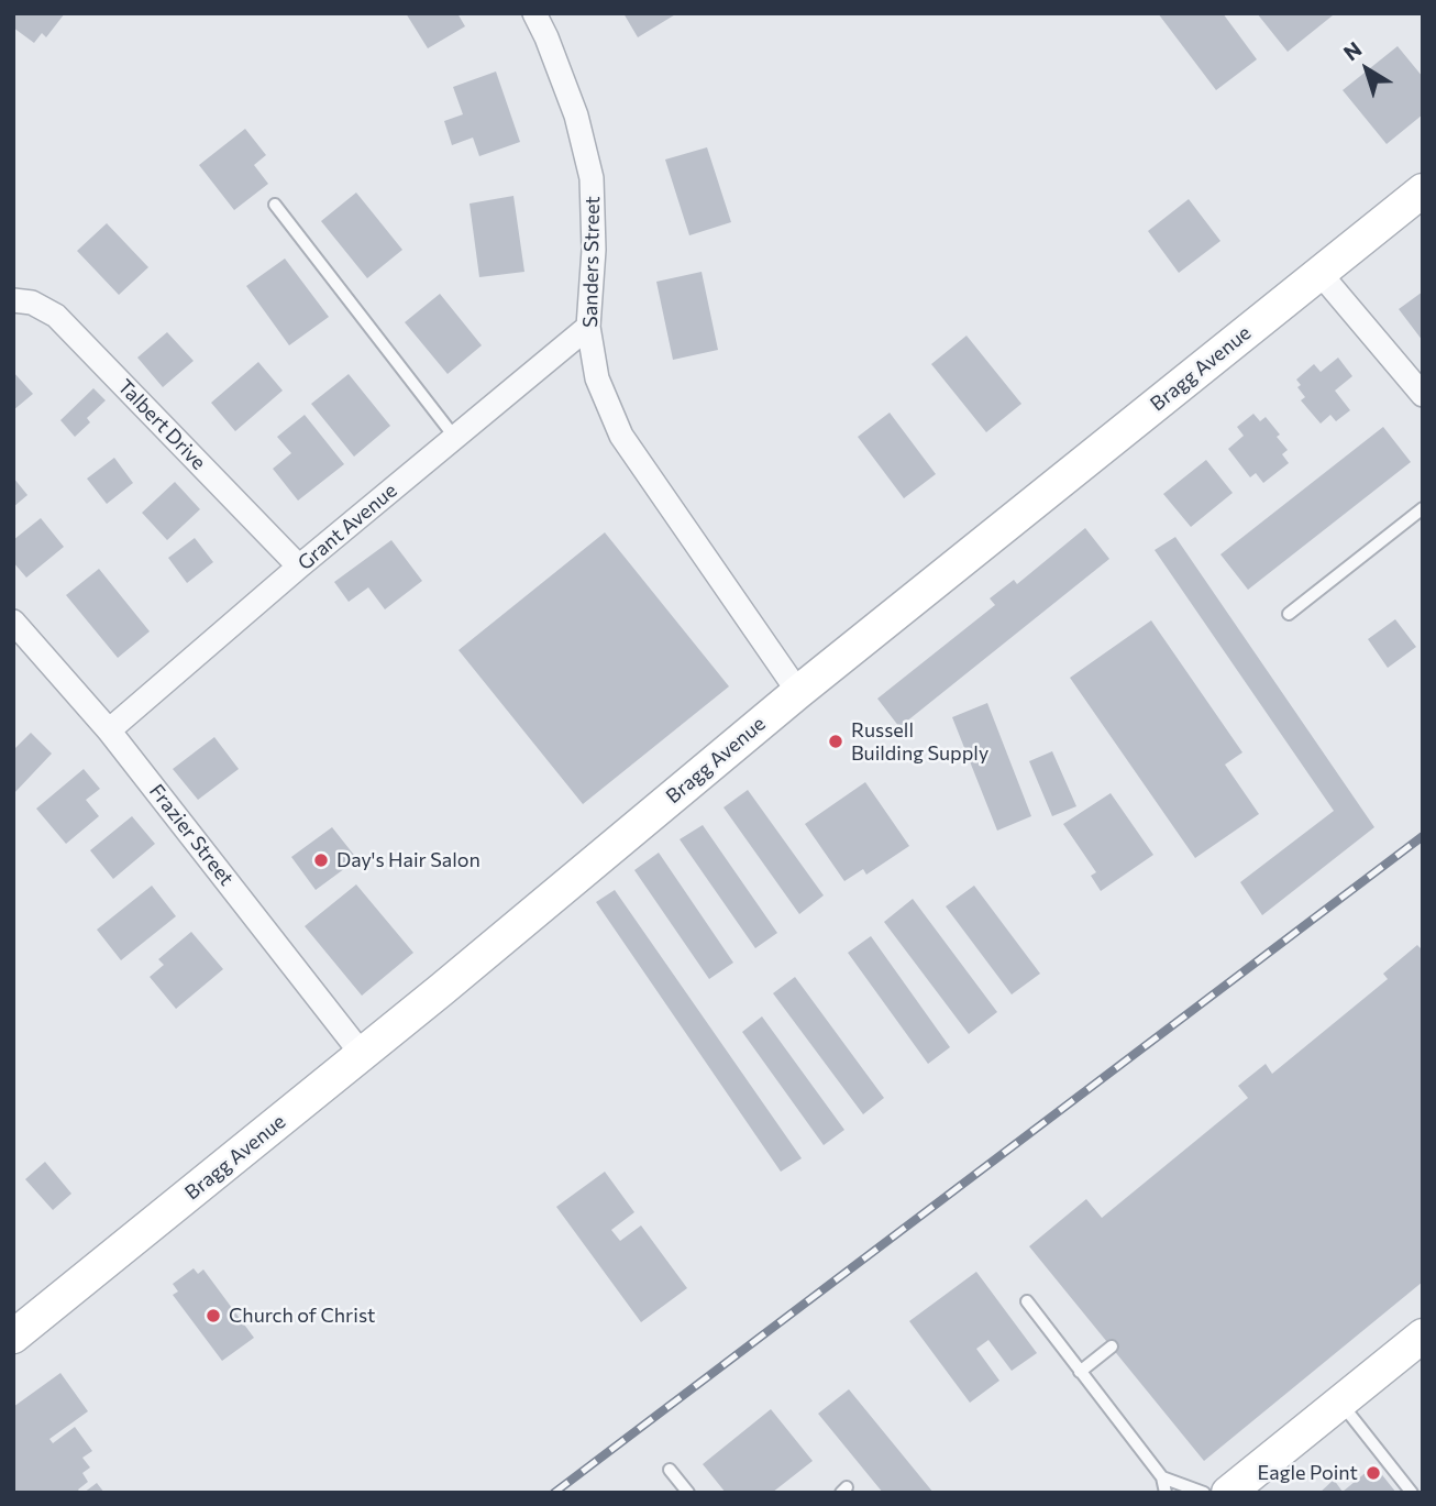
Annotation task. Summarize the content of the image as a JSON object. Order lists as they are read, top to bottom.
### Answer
{
  "streets": {
    "main road": ["Bragg Avenue"],
    "street": [
      "Sanders Street",
      "Talbert Drive",
      "Grant Avenue",
      "Frazier Street"
    ]
  },
  "crossings": [
    ["Sanders Street", "Bragg Avenue"],
    ["Sanders Street", "Grant Avenue"],
    ["Bragg Avenue", "Frazier Street"],
    ["Talbert Drive", "Grant Avenue"],
    ["Grant Avenue", "Frazier Street"]
  ],
  "places": [
    "Russell Building Supply",
    "Day's Hair Salon",
    "Church of Christ",
    "Eagle Point"
  ],
  "north": "top left"
}
